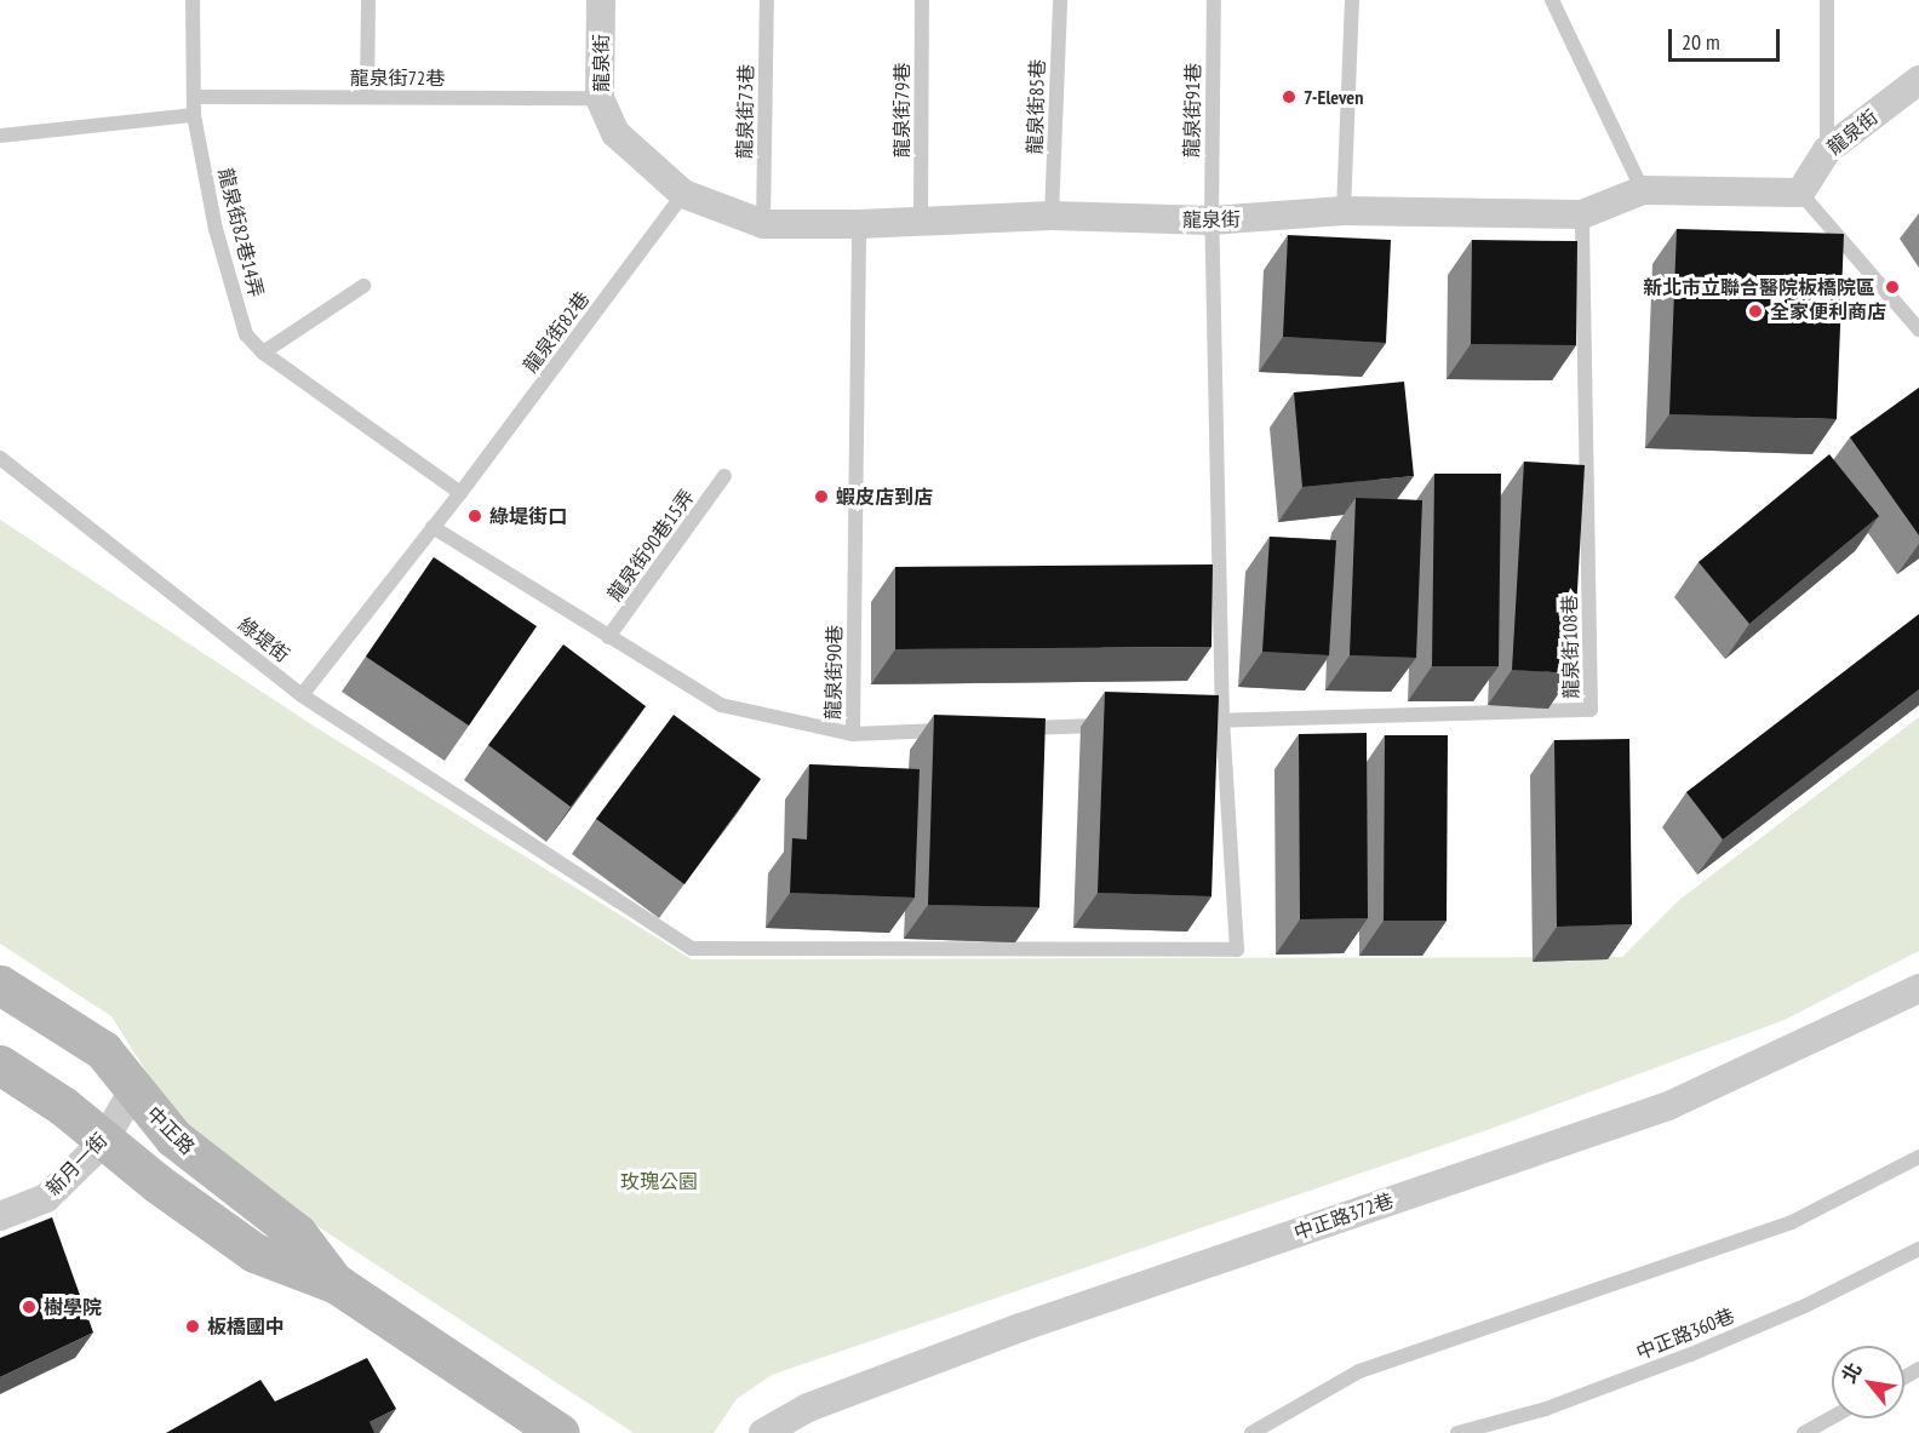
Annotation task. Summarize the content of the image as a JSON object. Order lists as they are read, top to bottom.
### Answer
{
  "streets": {
    "main road": ["中正路"],
    "street": ["龍泉街", "新月一街", "中正路372巷"],
    "lane": [
      "龍泉街72巷",
      "龍泉街85巷",
      "龍泉街79巷",
      "龍泉街91巷",
      "龍泉街73巷",
      "龍泉街82巷14弄",
      "龍泉街82巷",
      "龍泉街90巷15弄",
      "綠堤街",
      "龍泉街108巷",
      "龍泉街90巷",
      "中正路360巷"
    ]
  },
  "crossings": [
    ["龍泉街", "龍泉街72巷"],
    ["龍泉街", "龍泉街85巷"],
    ["龍泉街", "龍泉街79巷"],
    ["龍泉街", "龍泉街91巷"],
    ["龍泉街", "龍泉街73巷"],
    ["龍泉街", "龍泉街82巷"],
    ["龍泉街", "龍泉街108巷"],
    ["龍泉街", "龍泉街90巷"],
    ["龍泉街82巷14弄", "龍泉街82巷"],
    ["龍泉街90巷15弄", "龍泉街90巷"],
    ["綠堤街", "龍泉街108巷"],
    ["中正路", "新月一街"]
  ],
  "parks": ["玫瑰公園"],
  "places": [
    "7-Eleven",
    "新北市立聯合醫院板橋院區",
    "全家便利商店",
    "蝦皮店到店",
    "綠堤街口",
    "樹學院",
    "板橋國中"
  ],
  "scale_bar": "20 m",
  "north": "top left"
}
